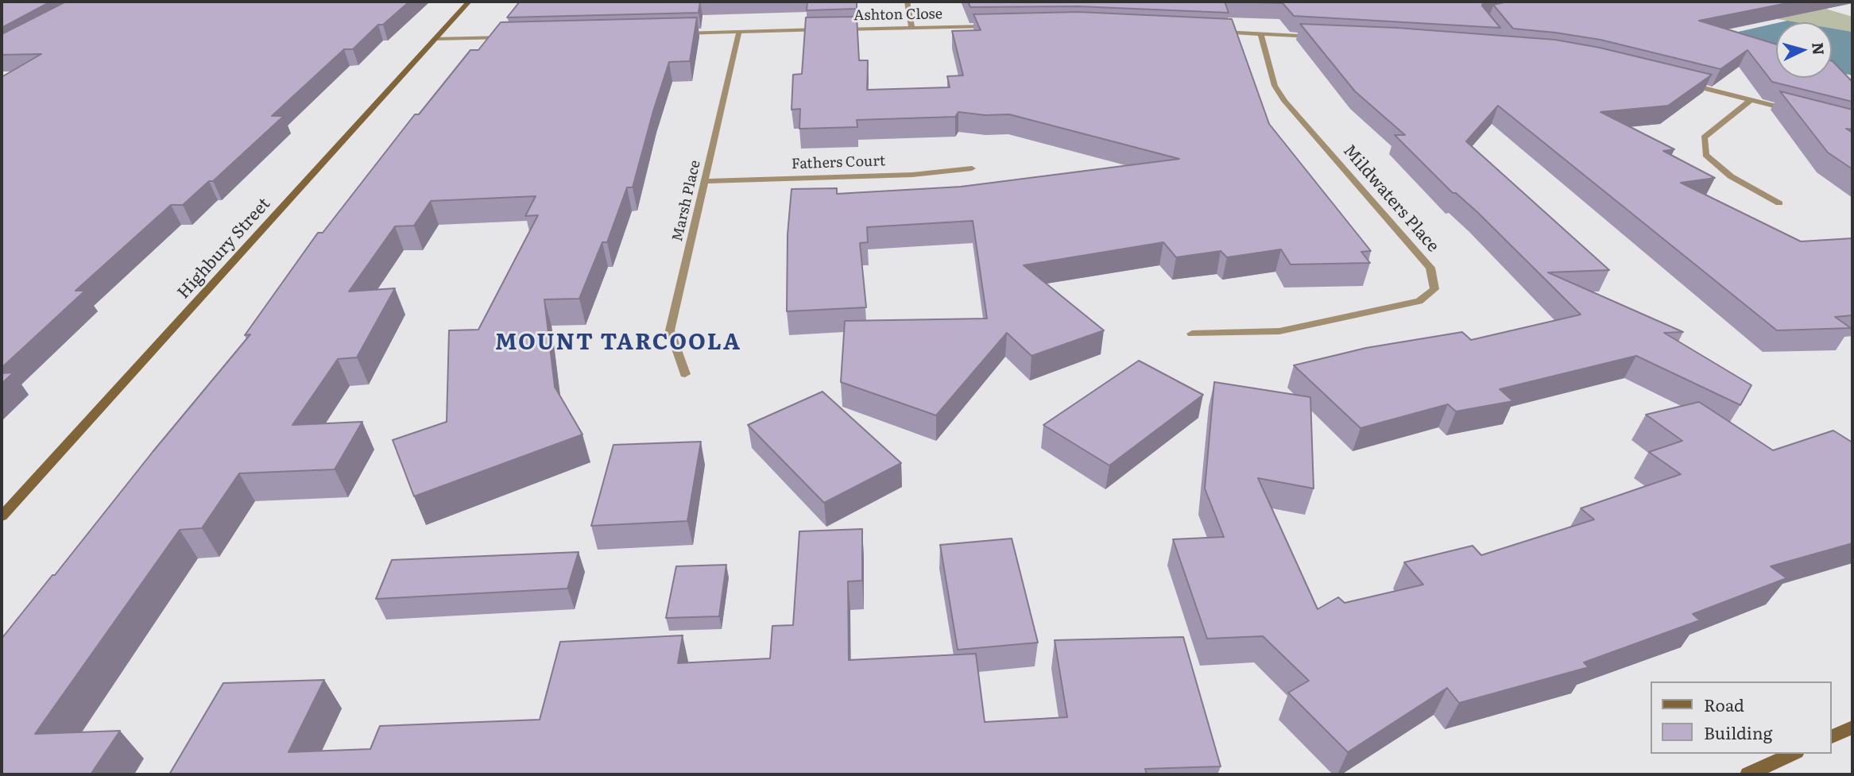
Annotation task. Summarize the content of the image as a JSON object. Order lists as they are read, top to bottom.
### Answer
{
  "streets": {
    "street": [
      "Ashton Close",
      "Fathers Court",
      "Mildwaters Place",
      "Marsh Place",
      "Highbury Street"
    ]
  },
  "crossings": [
    ["Fathers Court", "Marsh Place"]
  ],
  "districts": ["MOUNT TARCOOLA"],
  "legend": ["Road", "Building"],
  "north": "right"
}
